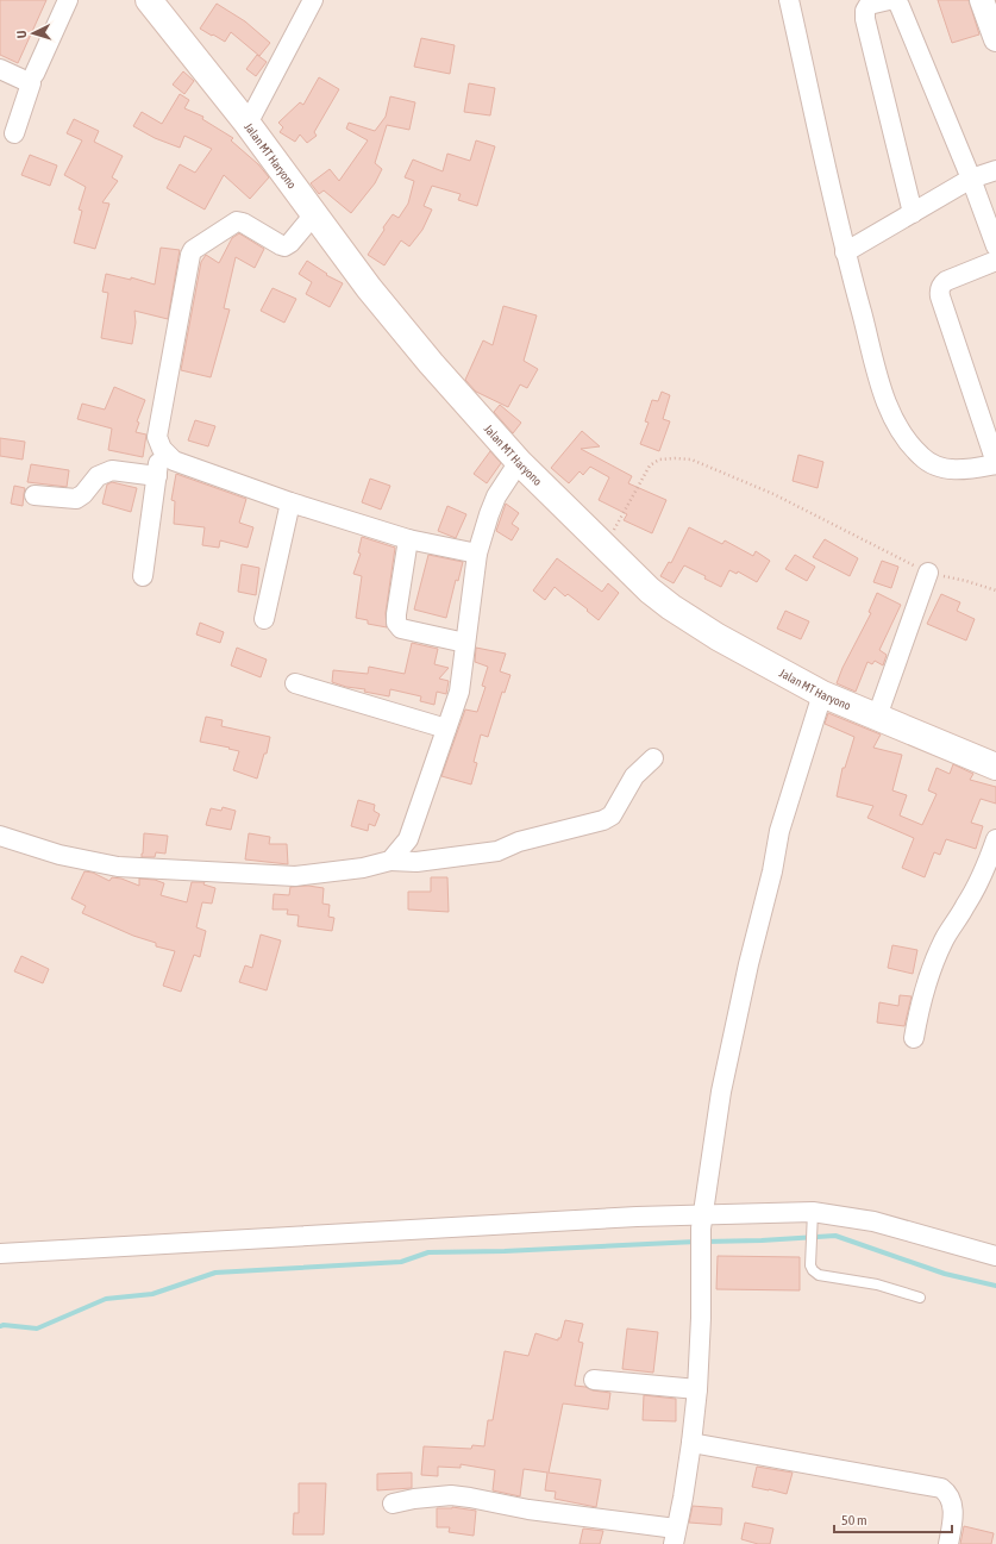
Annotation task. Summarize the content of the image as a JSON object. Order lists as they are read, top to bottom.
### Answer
{
  "streets": {
    "main road": ["Jalan MT Haryono"]
  },
  "scale_bar": "50 m",
  "north": "left"
}
